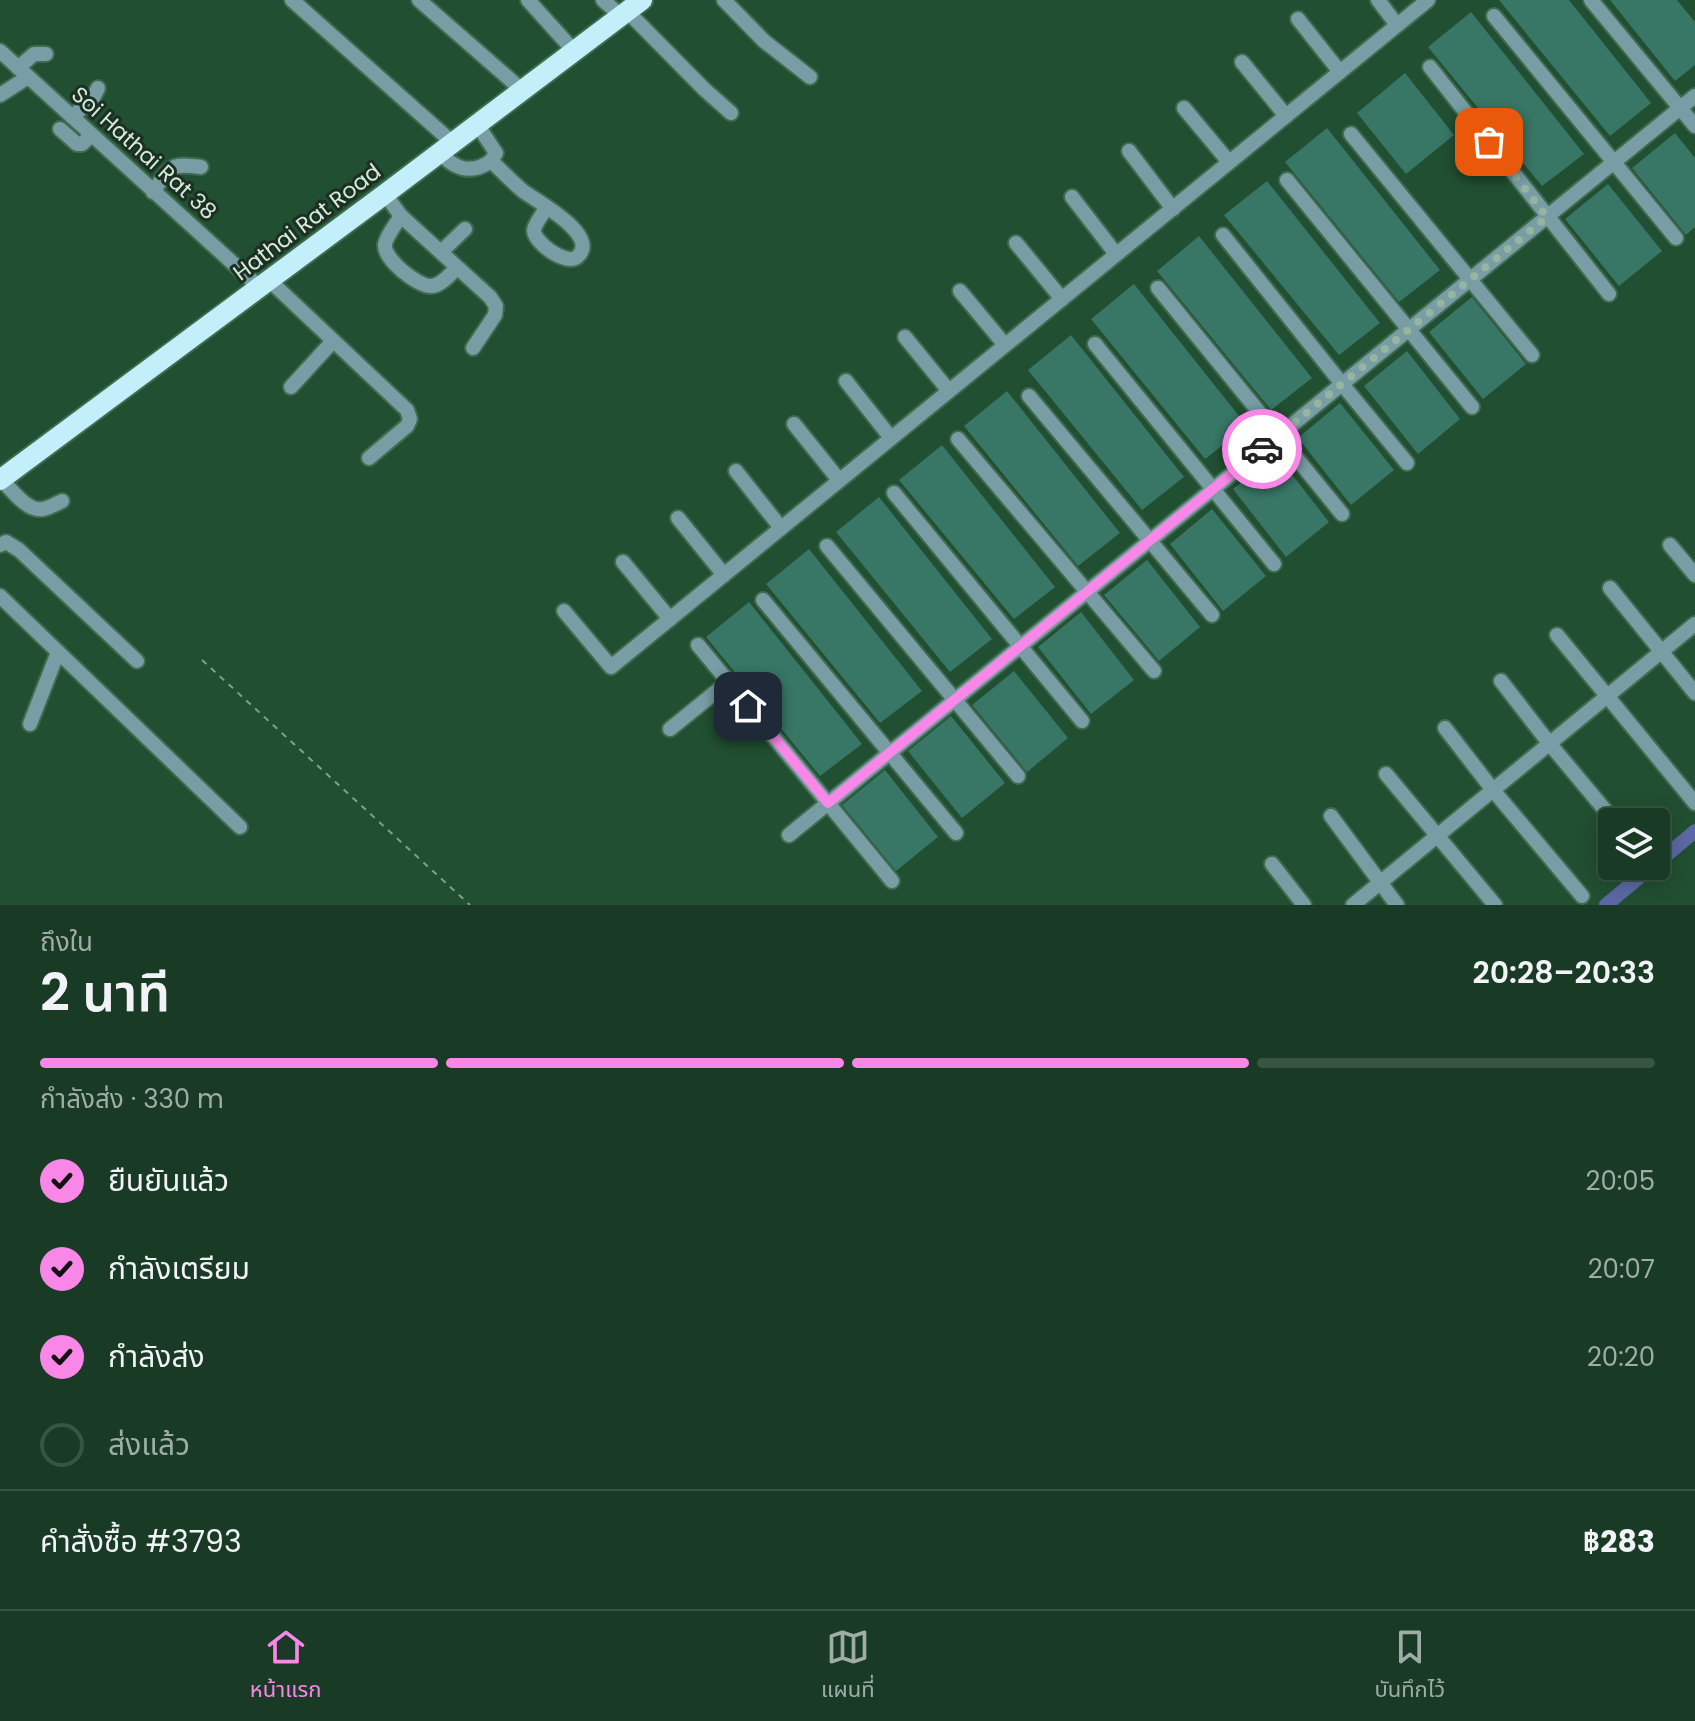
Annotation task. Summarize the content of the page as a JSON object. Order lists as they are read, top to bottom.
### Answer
{
  "streets": {
    "main road": ["Hathai Rat Road"],
    "street": ["Soi Hathai Rat 38"]
  },
  "crossings": [
    ["Soi Hathai Rat 38", "Hathai Rat Road"]
  ],
  "page": {
    "heading": ["2 นาที", "ถึงใน", "20:28–20:33"],
    "panel": ["คำสั่งซื้อ #3793", "฿283"],
    "bar": "กำลังส่ง · 330 m",
    "list": [
      ["ยืนยันแล้ว", "20:05"],
      ["กำลังเตรียม", "20:07"],
      ["กำลังส่ง", "20:20"],
      "ส่งแล้ว"
    ],
    "tabs": ["หน้าแรก", "แผนที่", "บันทึกไว้"]
  }
}
